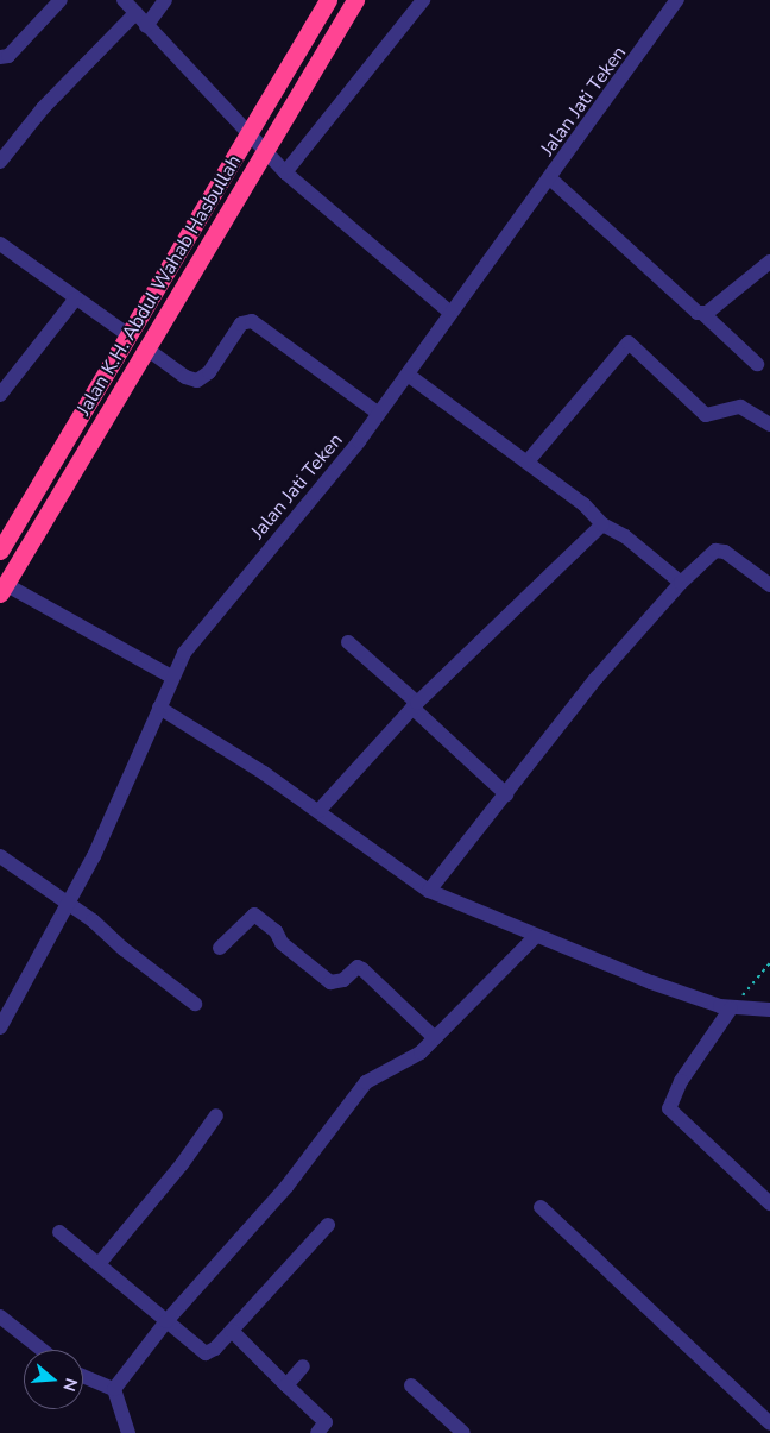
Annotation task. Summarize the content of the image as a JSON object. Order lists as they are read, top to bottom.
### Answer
{
  "streets": {
    "highway": ["Jalan K.H. Abdul Wahab Hasbullah"],
    "street": ["Jalan Jati Teken"]
  },
  "north": "right"
}
